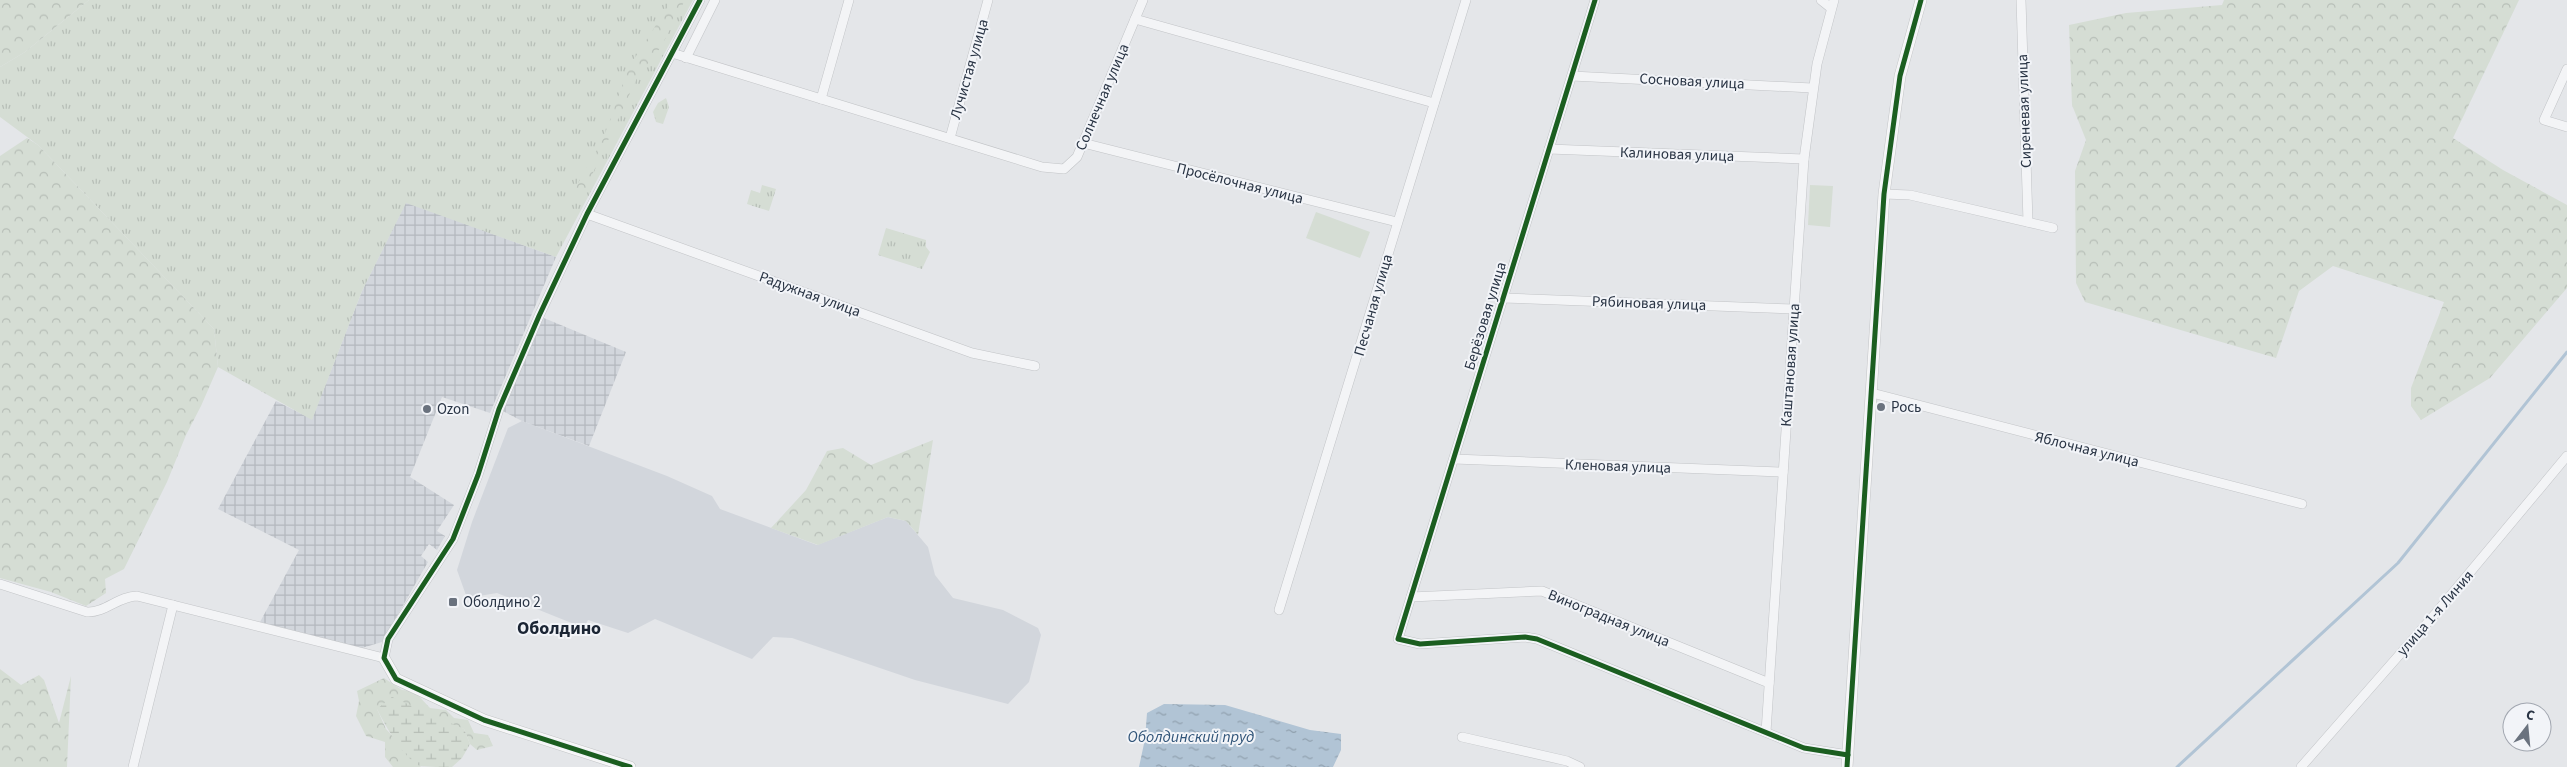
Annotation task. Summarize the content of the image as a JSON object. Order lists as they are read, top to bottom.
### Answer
{
  "streets": {
    "street": [
      "Лучистая улица",
      "Сосновая улица",
      "Солнечная улица",
      "Сиреневая улица",
      "Калиновая улица",
      "Просёлочная улица",
      "Радужная улица",
      "Рябиновая улица",
      "Песчаная улица",
      "Берёзовая улица",
      "Каштановая улица",
      "Яблочная улица",
      "Кленовая улица",
      "улица 1-я Линия",
      "Виноградная улица"
    ]
  },
  "crossings": [
    ["Лучистая улица", "Солнечная улица"],
    ["Сосновая улица", "Берёзовая улица"],
    ["Сосновая улица", "Каштановая улица"],
    ["Солнечная улица", "Просёлочная улица"],
    ["Калиновая улица", "Берёзовая улица"],
    ["Калиновая улица", "Каштановая улица"],
    ["Просёлочная улица", "Песчаная улица"],
    ["Рябиновая улица", "Берёзовая улица"],
    ["Рябиновая улица", "Каштановая улица"],
    ["Берёзовая улица", "Каштановая улица"],
    ["Берёзовая улица", "Кленовая улица"],
    ["Берёзовая улица", "Виноградная улица"],
    ["Каштановая улица", "Кленовая улица"],
    ["Каштановая улица", "Виноградная улица"]
  ],
  "districts": ["Оболдино"],
  "water": ["Оболдинский пруд"],
  "places": {
    "other": ["Рось", "Ozon"],
    "transit": ["Оболдино 2"]
  },
  "north": "top"
}
